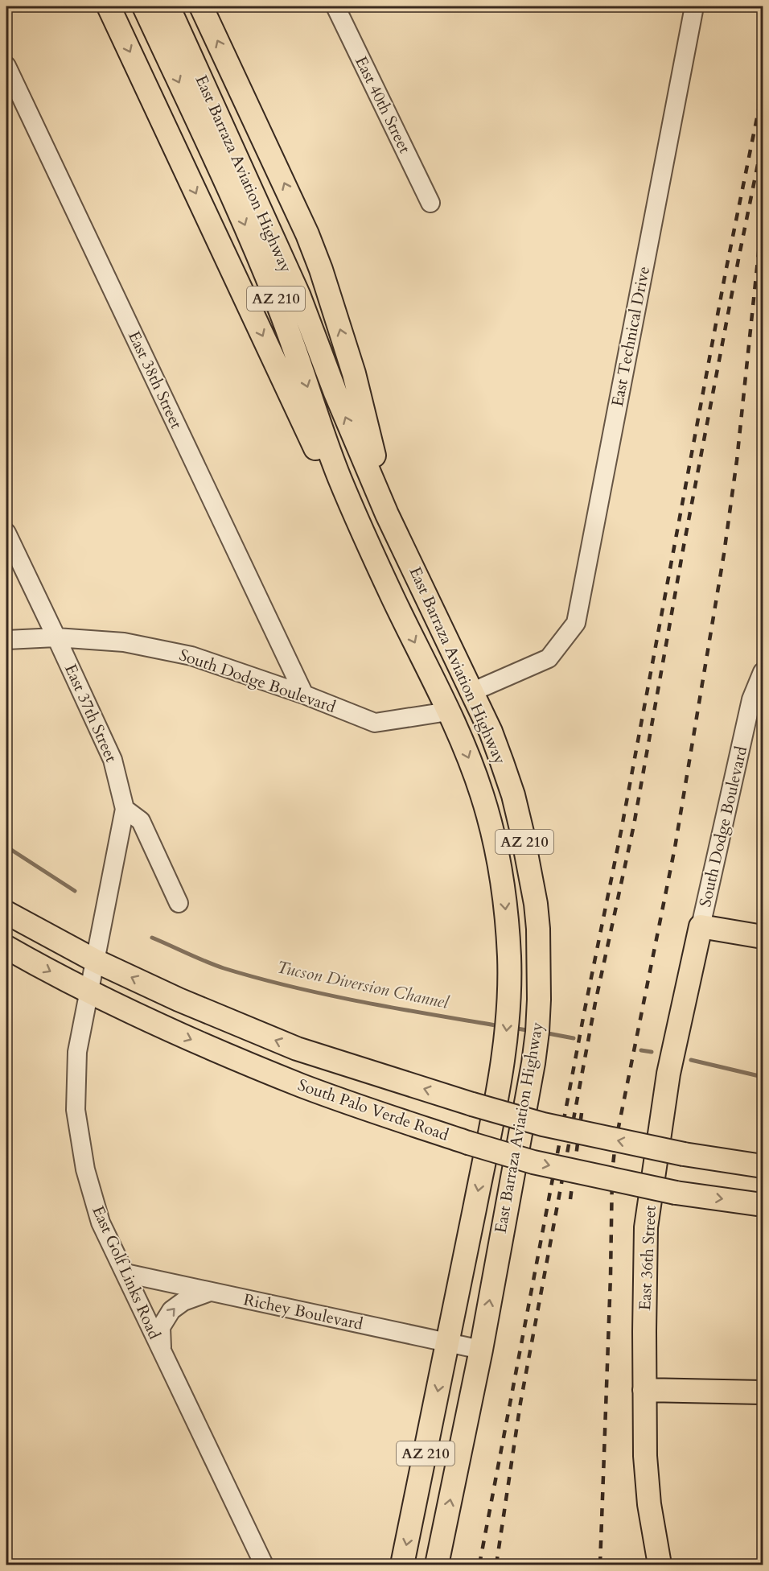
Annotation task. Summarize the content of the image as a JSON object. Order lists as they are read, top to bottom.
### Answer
{
  "streets": {
    "main road": [
      "East Barraza Aviation Highway",
      "AZ 210",
      "South Palo Verde Road",
      "East 36th Street"
    ],
    "street": [
      "East 40th Street",
      "East Technical Drive",
      "East 38th Street",
      "South Dodge Boulevard",
      "East 37th Street",
      "East Golf Links Road",
      "Richey Boulevard"
    ]
  },
  "crossings": [
    ["East Barraza Aviation Highway", "East Technical Drive"],
    ["East Barraza Aviation Highway", "South Dodge Boulevard"],
    ["East Barraza Aviation Highway", "Richey Boulevard"],
    ["East 38th Street", "South Dodge Boulevard"],
    ["South Dodge Boulevard", "East 37th Street"],
    ["South Dodge Boulevard", "East 36th Street"],
    ["East 37th Street", "South Palo Verde Road"],
    ["East 37th Street", "East Golf Links Road"],
    ["South Palo Verde Road", "East Golf Links Road"],
    ["East Golf Links Road", "Richey Boulevard"]
  ],
  "water": ["Tucson Diversion Channel"]
}
